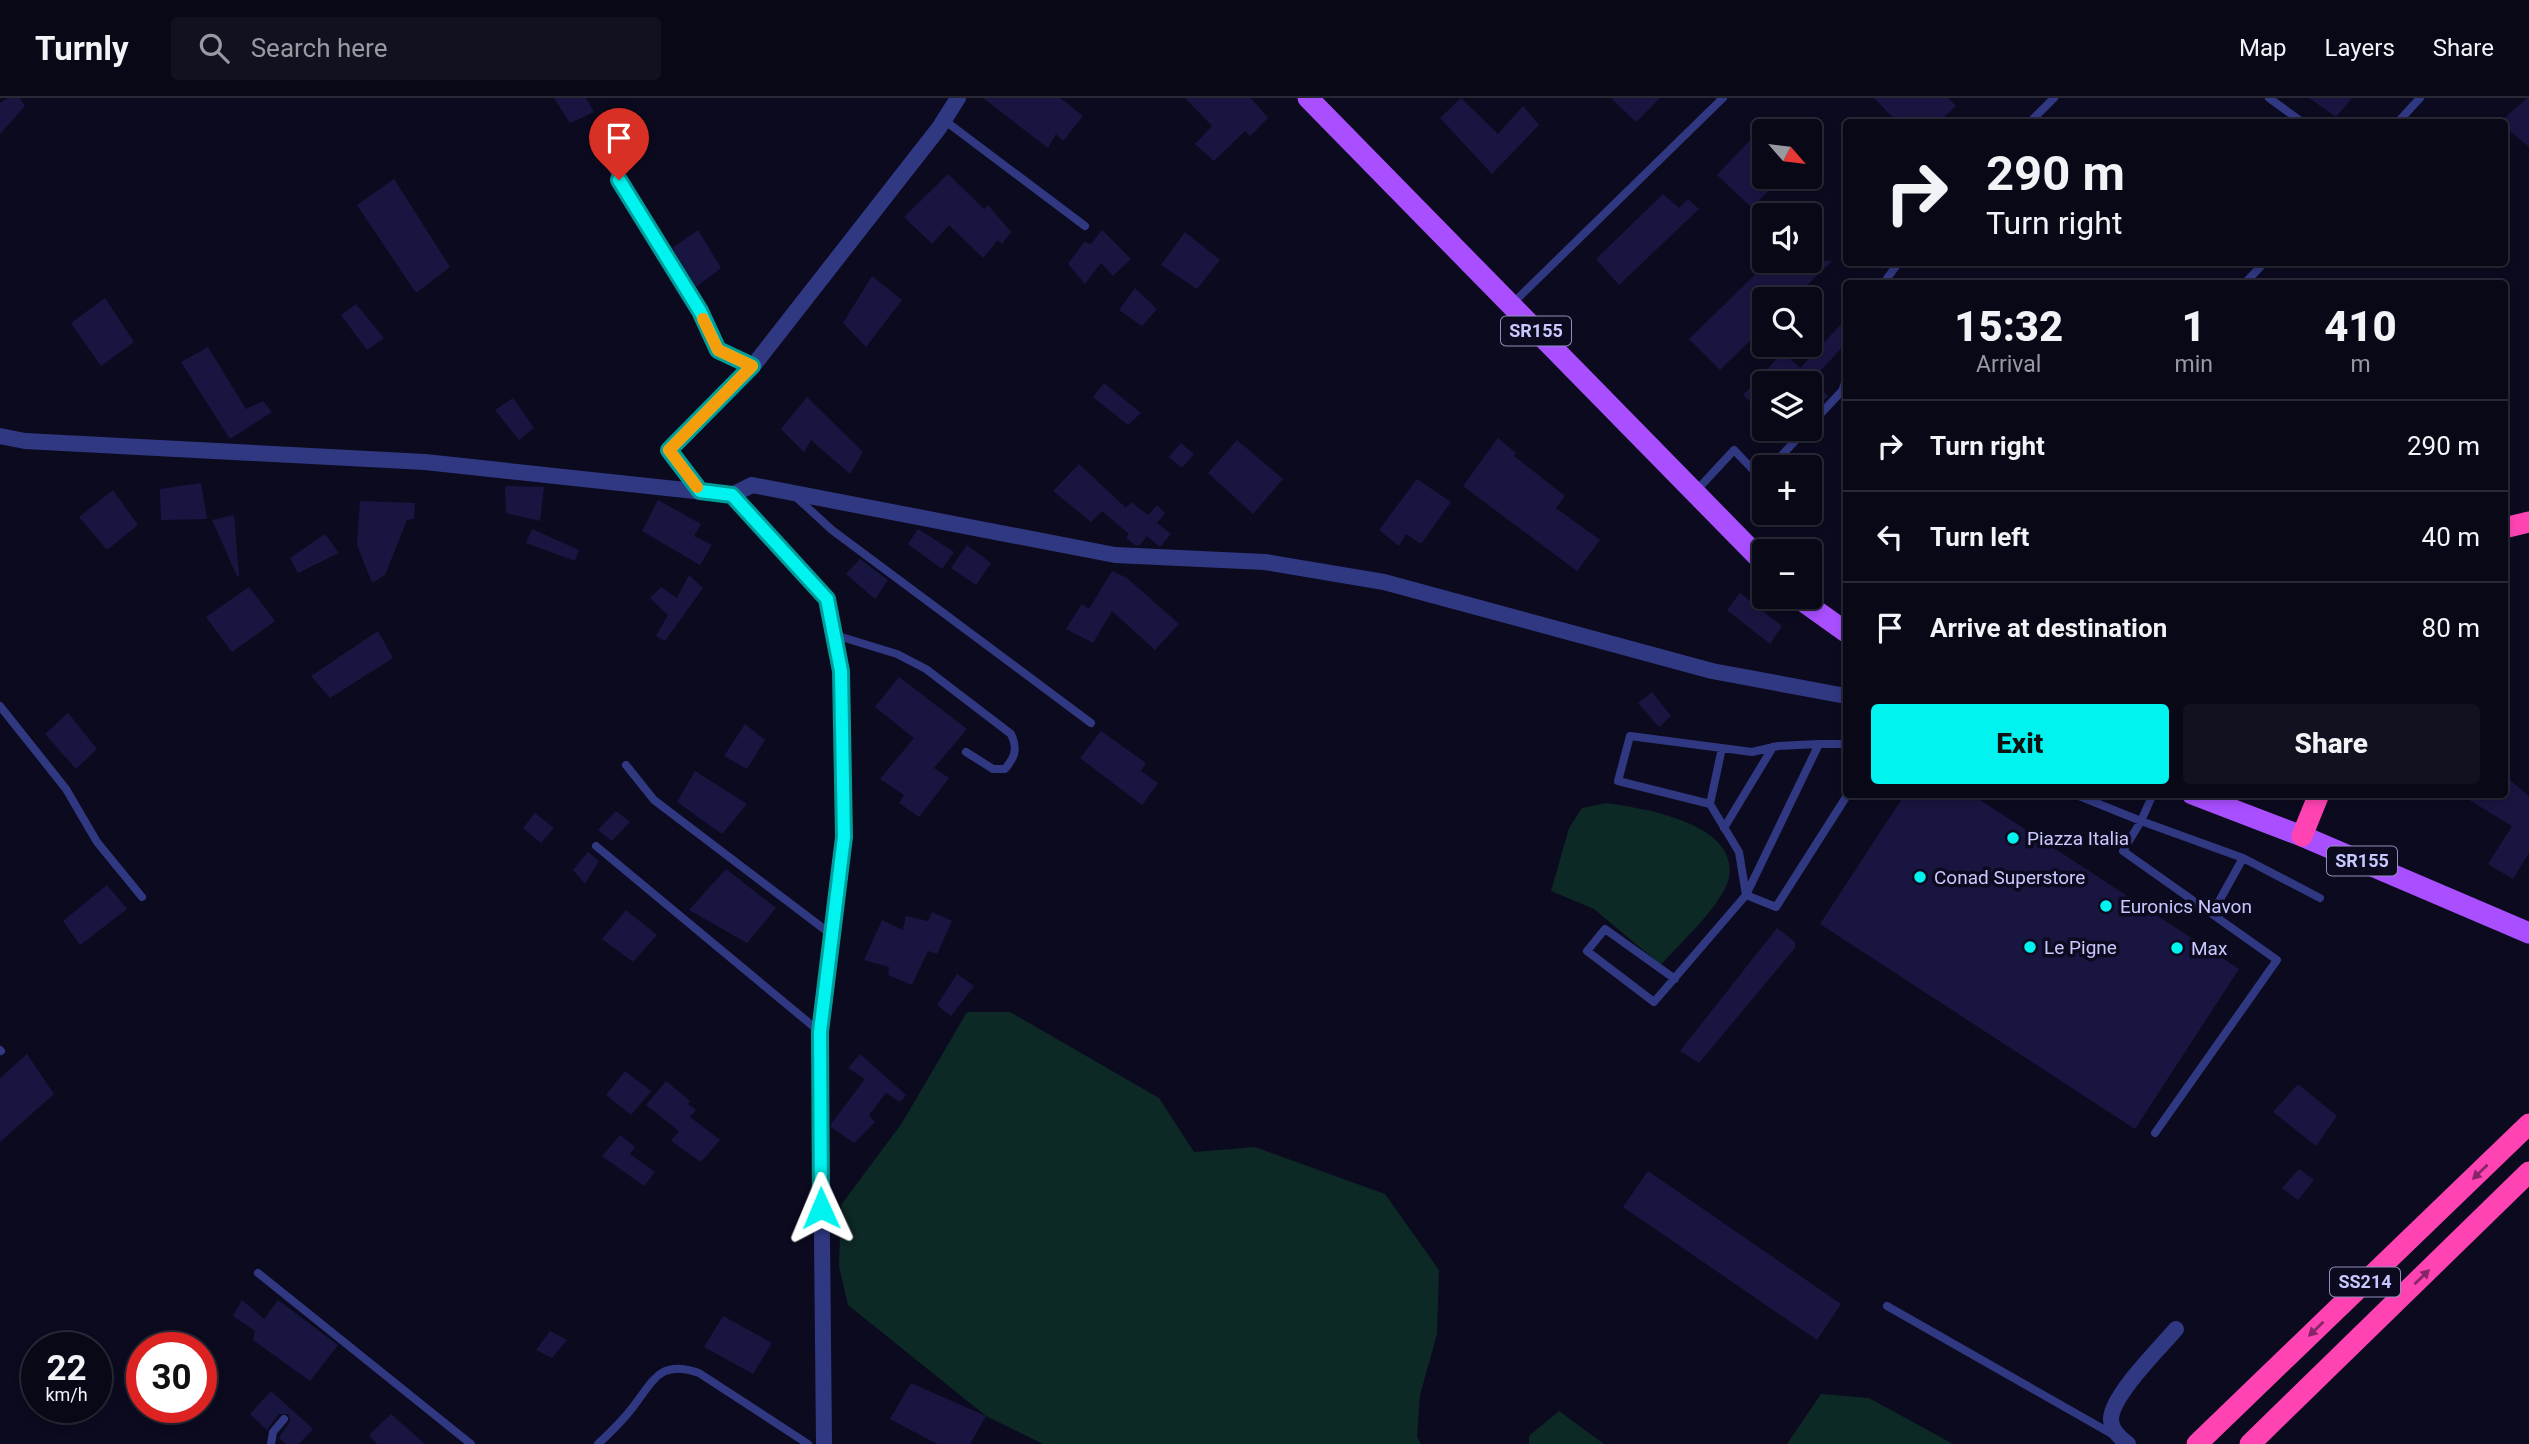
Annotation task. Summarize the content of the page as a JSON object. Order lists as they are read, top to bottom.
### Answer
{
  "streets": {
    "highway": ["SS214"],
    "main road": ["SR155"]
  },
  "places": [
    "Piazza Italia",
    "Conad Superstore",
    "Euronics Navon",
    "Le Pigne",
    "Max"
  ],
  "north": "bottom right",
  "page": {
    "header": "Turnly",
    "search": "Search here",
    "nav": ["Map", "Layers", "Share"],
    "map_buttons": ["+", "−"],
    "turn": ["290 m", "Turn right"],
    "eta": [
      "15:32",
      "Arrival",
      "1",
      "min",
      "410",
      "m"
    ],
    "list": [
      {
        "name": "Turn right",
        "value": "290 m"
      },
      {
        "name": "Turn left",
        "value": "40 m"
      },
      {
        "name": "Arrive at destination",
        "value": "80 m"
      }
    ],
    "buttons": ["Exit", "Share"],
    "speed": "22 km/h",
    "limit": "30"
  }
}
